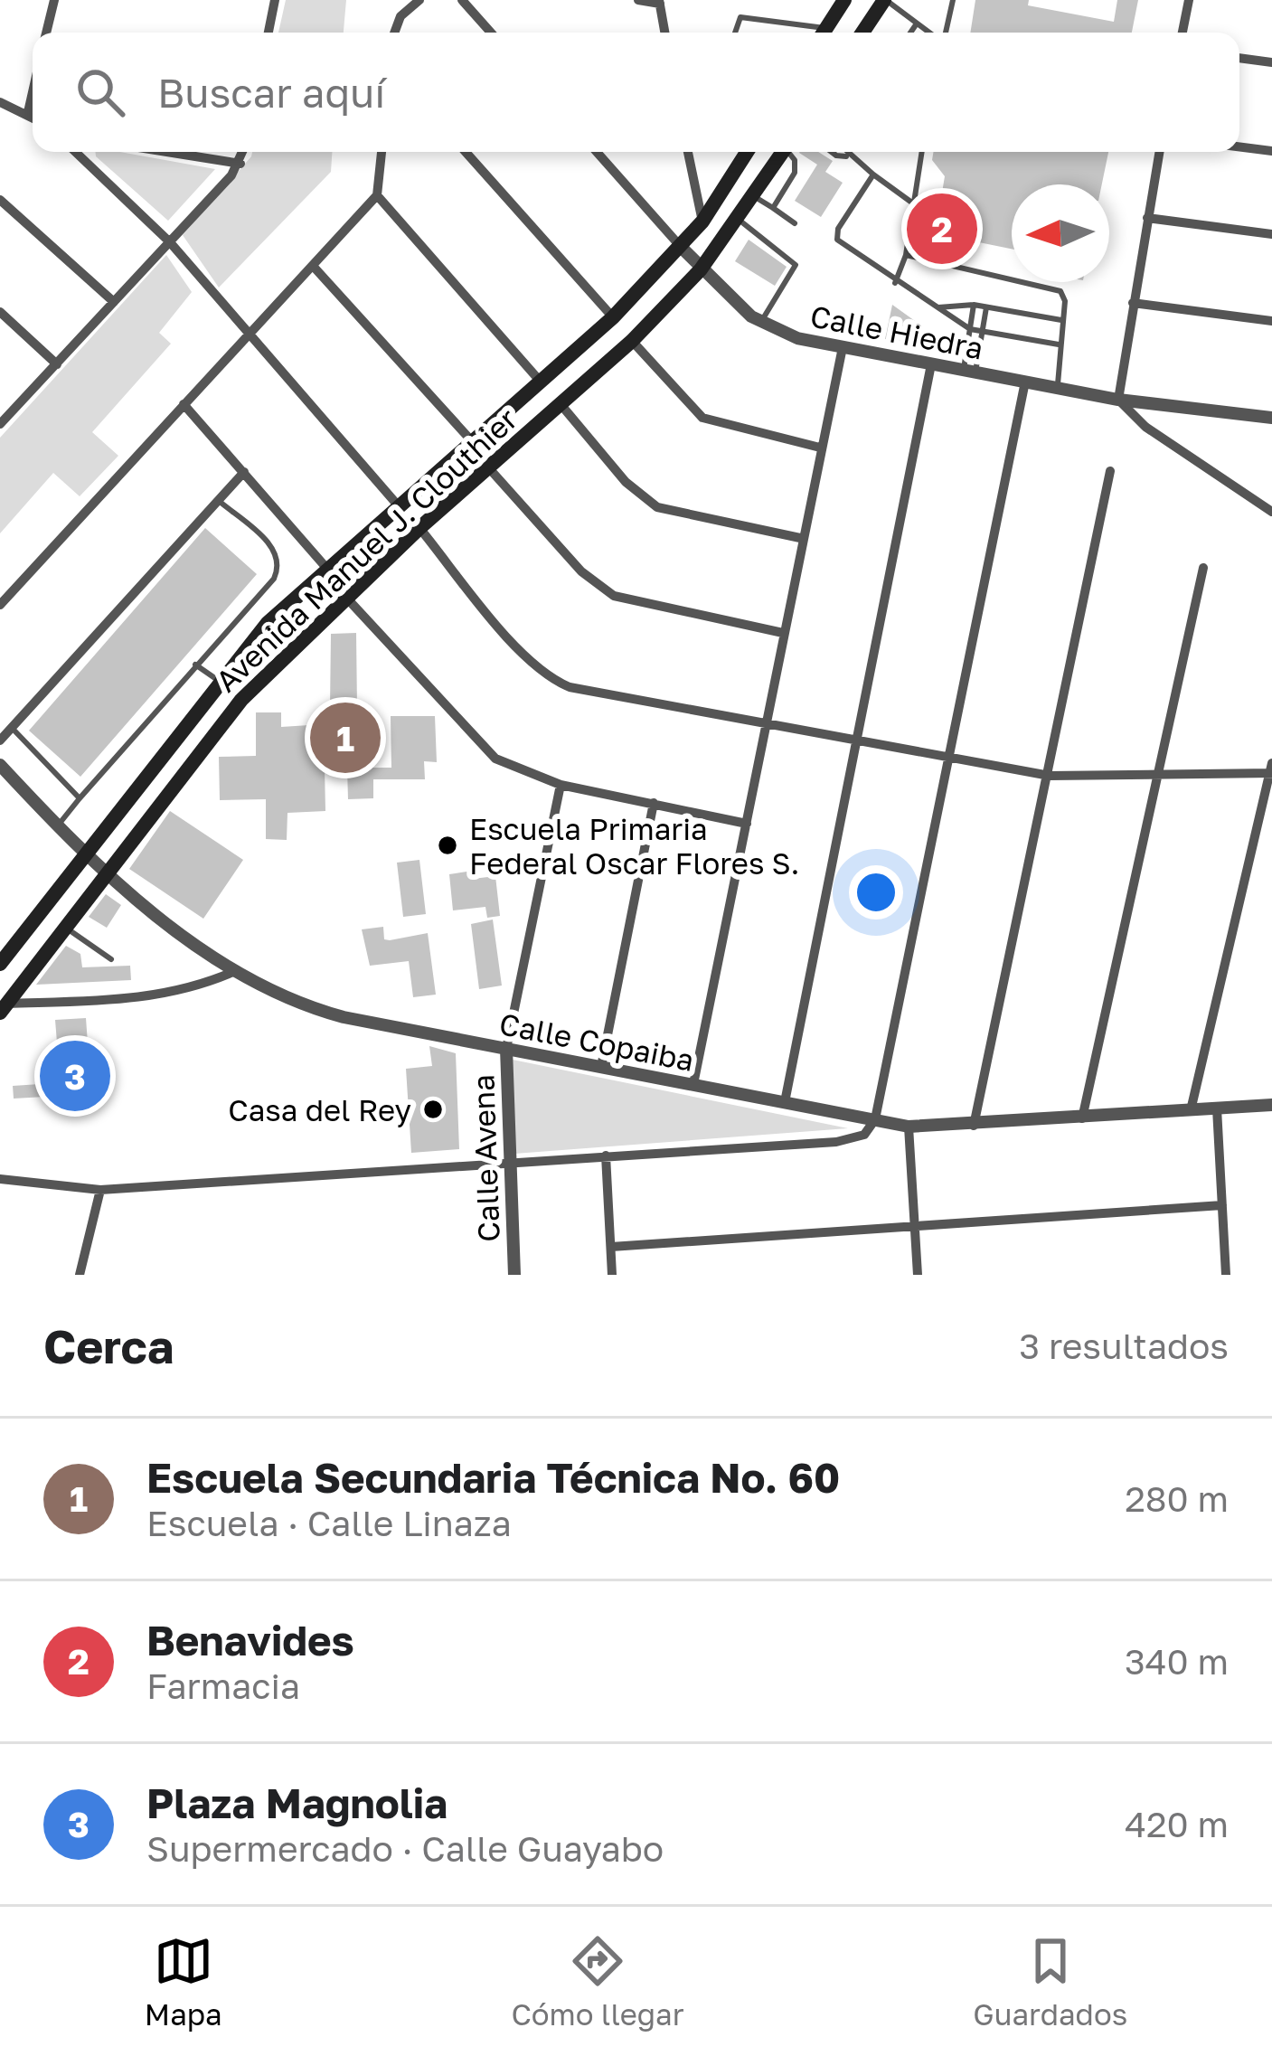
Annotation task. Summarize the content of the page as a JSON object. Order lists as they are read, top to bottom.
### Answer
{
  "streets": {
    "main road": ["Avenida Manuel J. Clouthier"],
    "street": ["Calle Hiedra", "Calle Copaiba", "Calle Avena"]
  },
  "crossings": [
    ["Calle Hiedra", "Avenida Manuel J. Clouthier"],
    ["Avenida Manuel J. Clouthier", "Calle Copaiba"],
    ["Calle Copaiba", "Calle Avena"]
  ],
  "places": ["Escuela Primaria Federal Oscar Flores S.", "Casa del Rey"],
  "north": "left",
  "page": {
    "search": "Buscar aquí",
    "pins": ["2", "1", "3"],
    "heading": ["Cerca", "3 resultados"],
    "list": [
      {
        "mark": "1",
        "name": "Escuela Secundaria Técnica No. 60",
        "note": "Escuela · Calle Linaza",
        "value": "280 m"
      },
      {
        "mark": "2",
        "name": "Benavides",
        "note": "Farmacia",
        "value": "340 m"
      },
      {
        "mark": "3",
        "name": "Plaza Magnolia",
        "note": "Supermercado · Calle Guayabo",
        "value": "420 m"
      }
    ],
    "nav": ["Mapa", "Cómo llegar", "Guardados"]
  }
}
